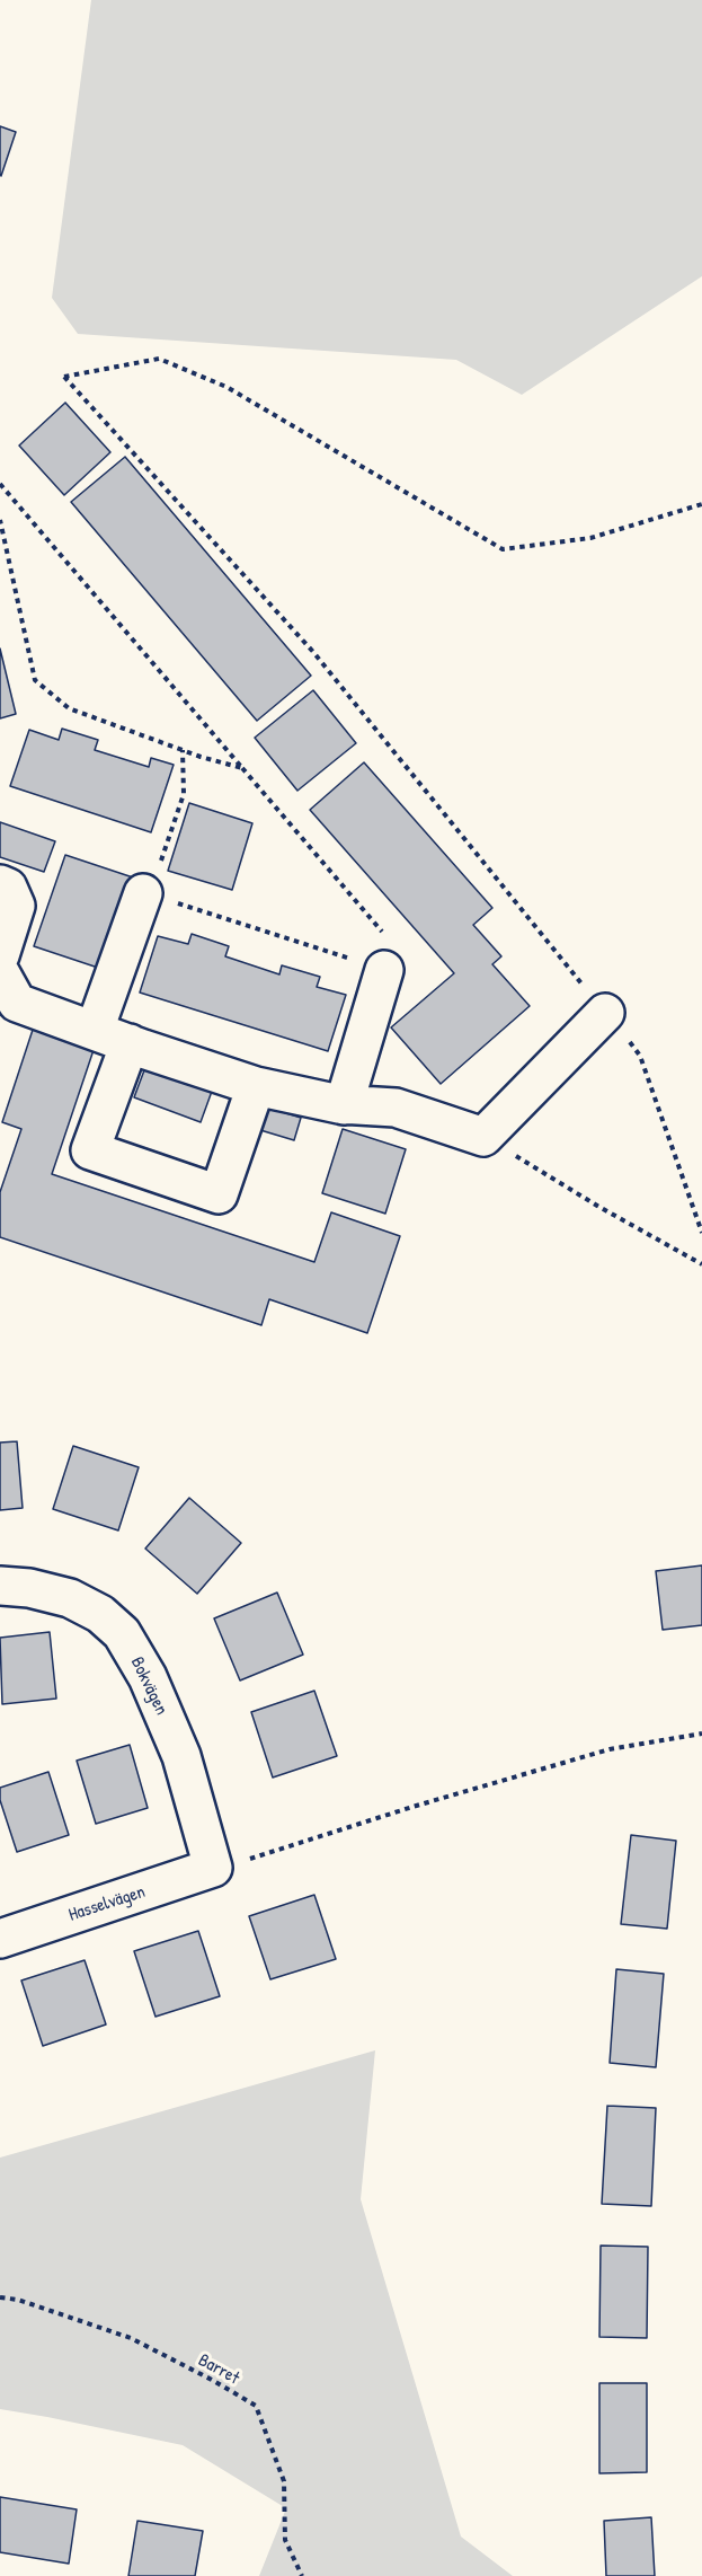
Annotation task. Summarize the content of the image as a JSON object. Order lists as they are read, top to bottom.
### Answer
{
  "streets": {
    "street": ["Bokvägen", "Hasselvägen"],
    "path": ["Barret"]
  },
  "crossings": [
    ["Bokvägen", "Hasselvägen"]
  ]
}
